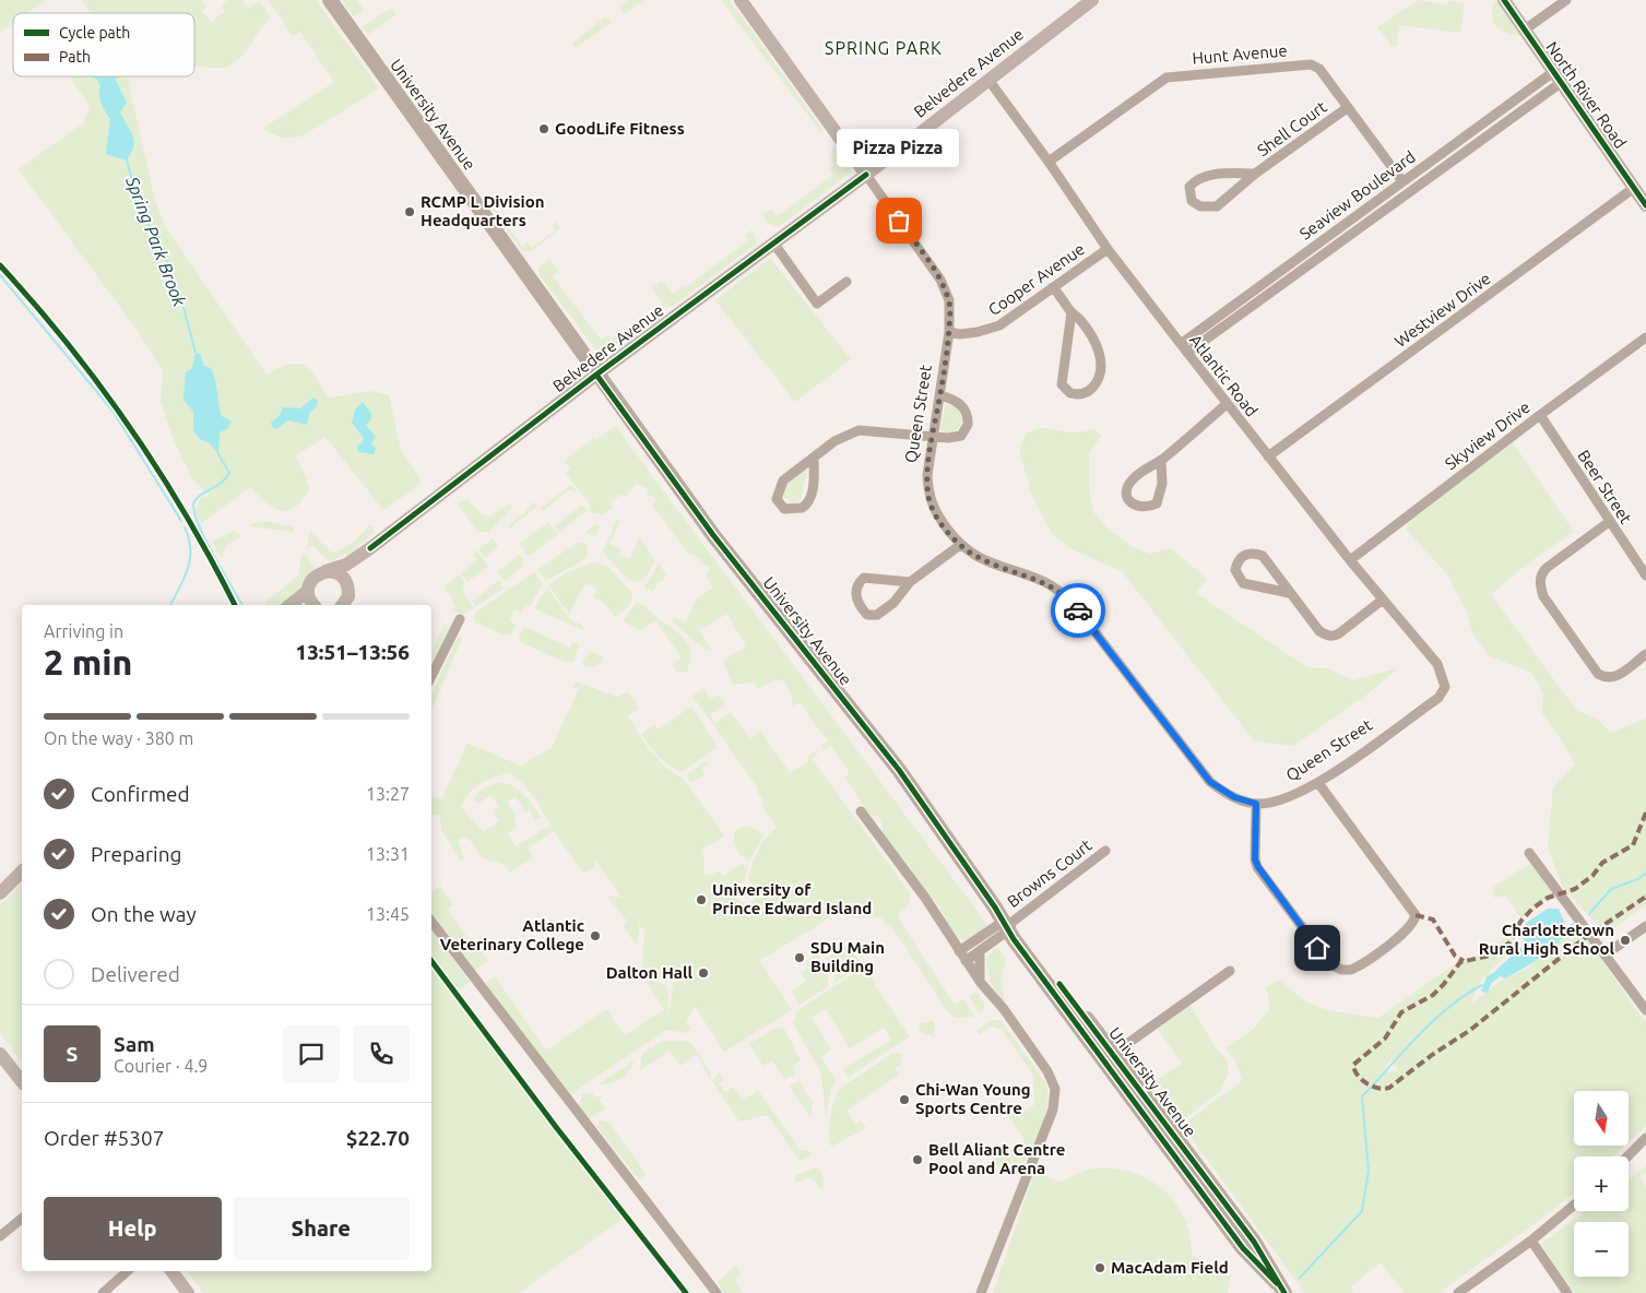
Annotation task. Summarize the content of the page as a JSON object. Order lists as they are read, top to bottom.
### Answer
{
  "streets": {
    "main road": [
      "Belvedere Avenue",
      "North River Road",
      "University Avenue",
      "Queen Street"
    ],
    "street": [
      "Hunt Avenue",
      "Shell Court",
      "Seaview Boulevard",
      "Cooper Avenue",
      "Westview Drive",
      "Atlantic Road",
      "Skyview Drive",
      "Beer Street",
      "Browns Court"
    ]
  },
  "crossings": [
    ["Hunt Avenue", "Shell Court"],
    ["Hunt Avenue", "Seaview Boulevard"],
    ["Hunt Avenue", "Atlantic Road"],
    ["Belvedere Avenue", "University Avenue"],
    ["Belvedere Avenue", "Atlantic Road"],
    ["Belvedere Avenue", "Queen Street"],
    ["North River Road", "Seaview Boulevard"],
    ["North River Road", "Westview Drive"],
    ["University Avenue", "Browns Court"],
    ["Seaview Boulevard", "Atlantic Road"],
    ["Cooper Avenue", "Atlantic Road"],
    ["Cooper Avenue", "Queen Street"],
    ["Westview Drive", "Atlantic Road"],
    ["Atlantic Road", "Queen Street"],
    ["Atlantic Road", "Skyview Drive"],
    ["Skyview Drive", "Beer Street"]
  ],
  "districts": ["SPRING PARK"],
  "water": ["Spring Park Brook"],
  "places": [
    "GoodLife Fitness",
    "RCMP L Division Headquarters",
    "Pizza Pizza",
    "University of Prince Edward Island",
    "Atlantic Veterinary College",
    "Charlottetown Rural High School",
    "SDU Main Building",
    "Dalton Hall",
    "Chi-Wan Young Sports Centre",
    "Bell Aliant Centre Pool and Arena",
    "MacAdam Field"
  ],
  "legend": ["Cycle path", "Path"],
  "north": "bottom",
  "page": {
    "bubble": "Pizza Pizza",
    "heading": ["2 min", "Arriving in", "13:51–13:56"],
    "panel": [
      "Sam",
      "Courier · 4.9",
      "Order #5307",
      "$22.70"
    ],
    "bar": "On the way · 380 m",
    "list": [
      ["Confirmed", "13:27"],
      ["Preparing", "13:31"],
      ["On the way", "13:45"],
      "Delivered"
    ],
    "round": "S",
    "map_buttons": ["+", "−"],
    "buttons": ["Help", "Share"]
  }
}
